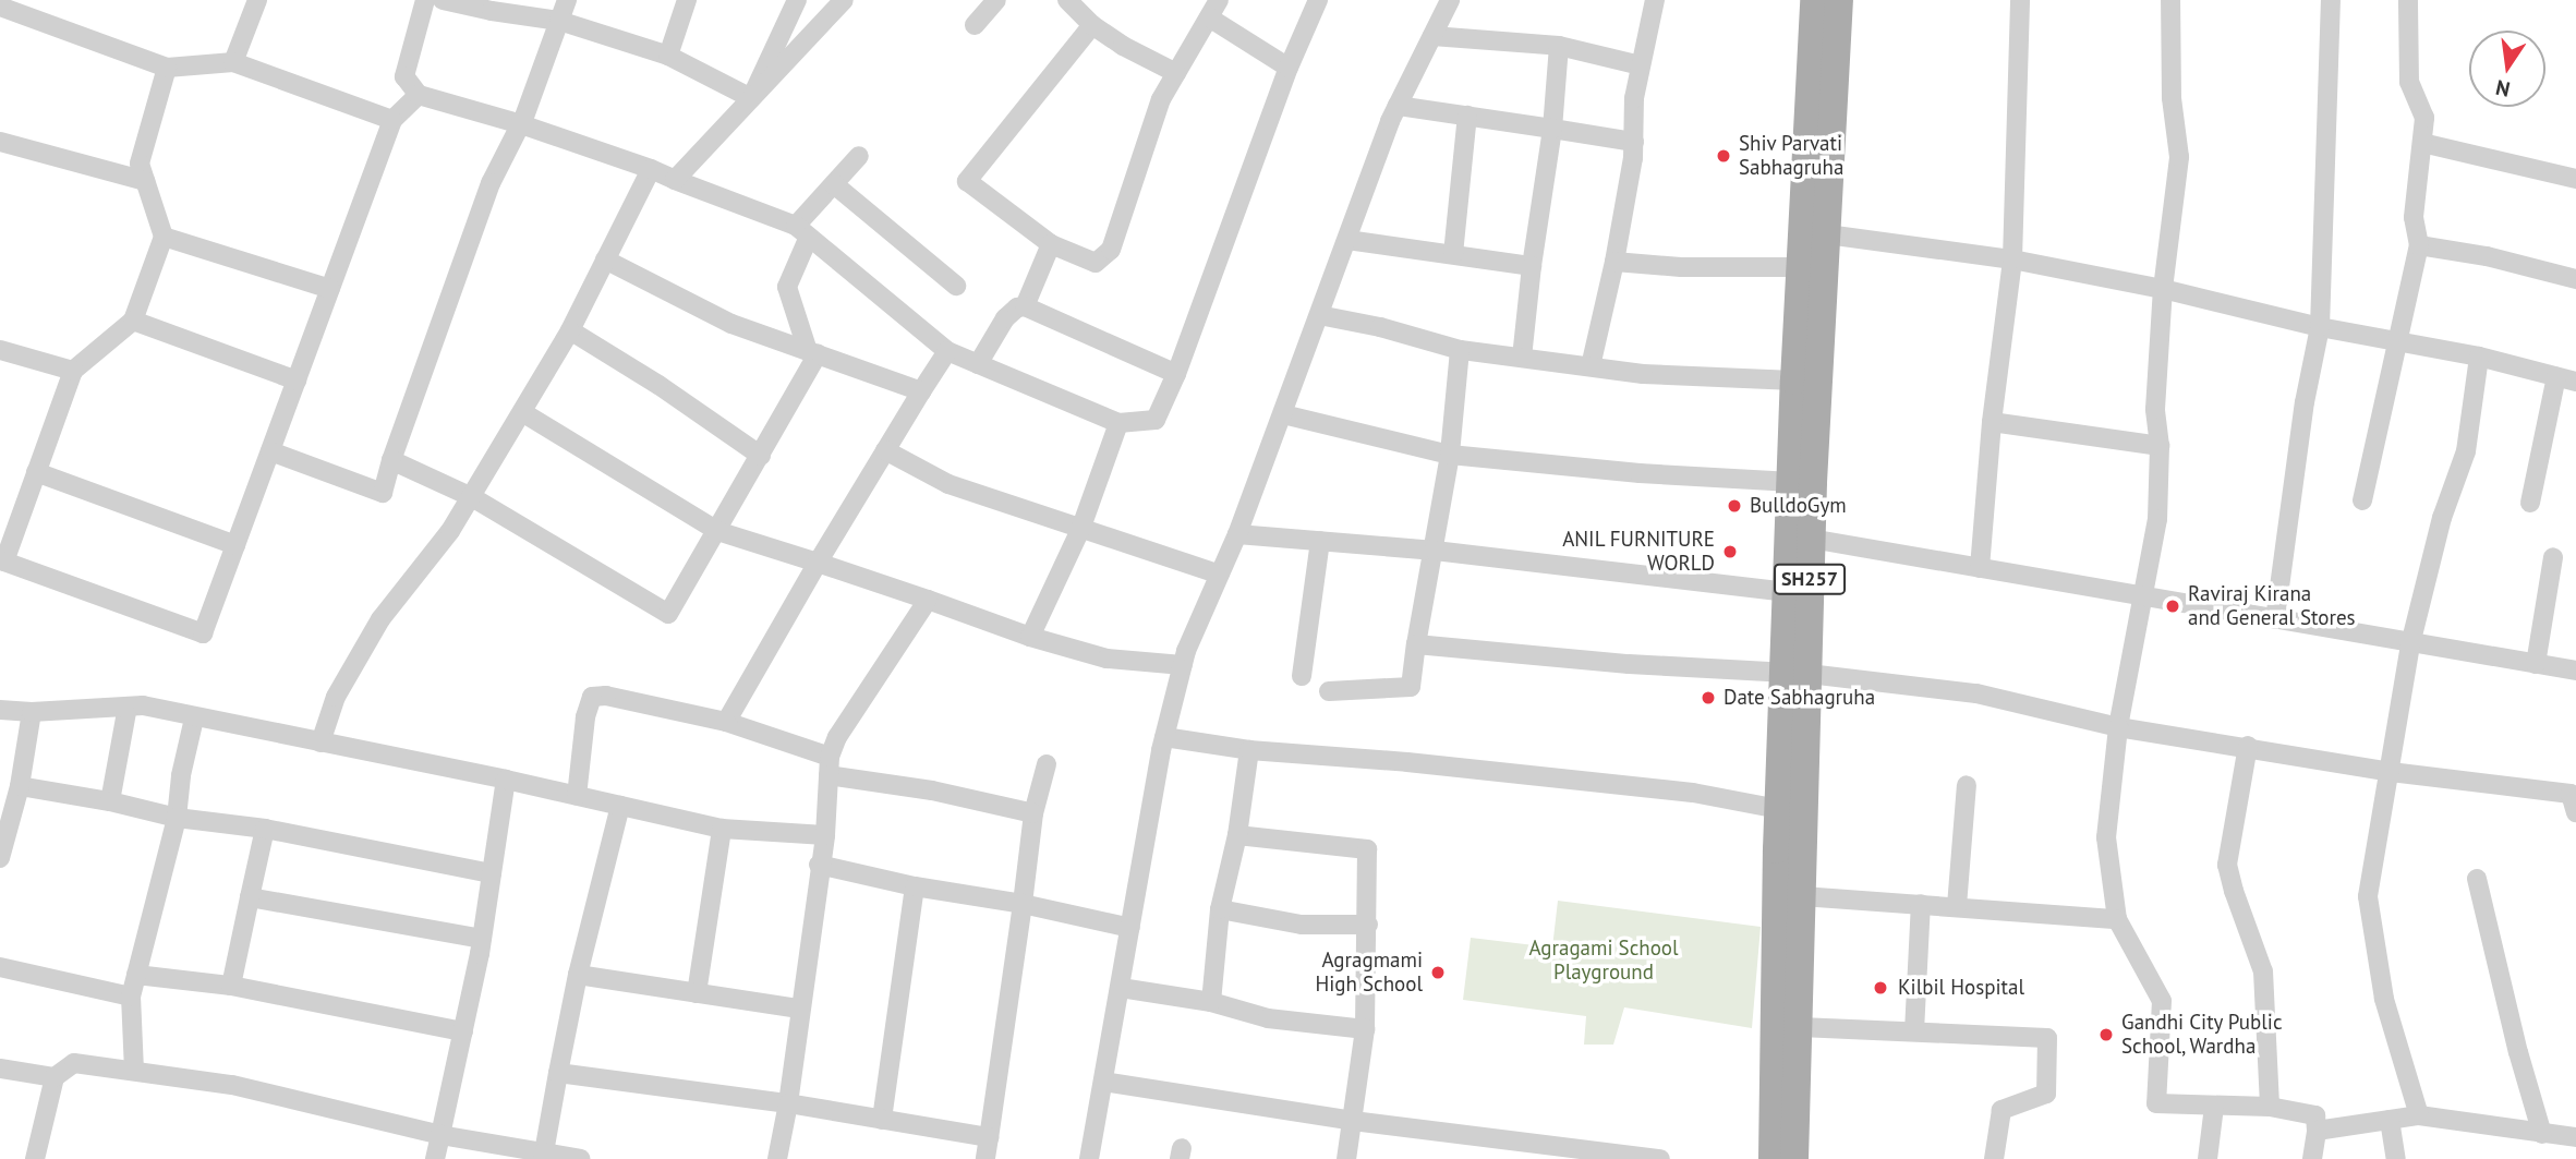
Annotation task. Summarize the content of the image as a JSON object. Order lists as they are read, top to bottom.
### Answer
{
  "streets": {
    "main road": ["SH257"]
  },
  "parks": ["Agragami School Playground"],
  "places": [
    "Shiv Parvati Sabhagruha",
    "BulldoGym",
    "ANIL FURNITURE WORLD",
    "Raviraj Kirana and General Stores",
    "Date Sabhagruha",
    "Agragmami High School",
    "Kilbil Hospital",
    "Gandhi City Public School, Wardha"
  ],
  "north": "bottom"
}
